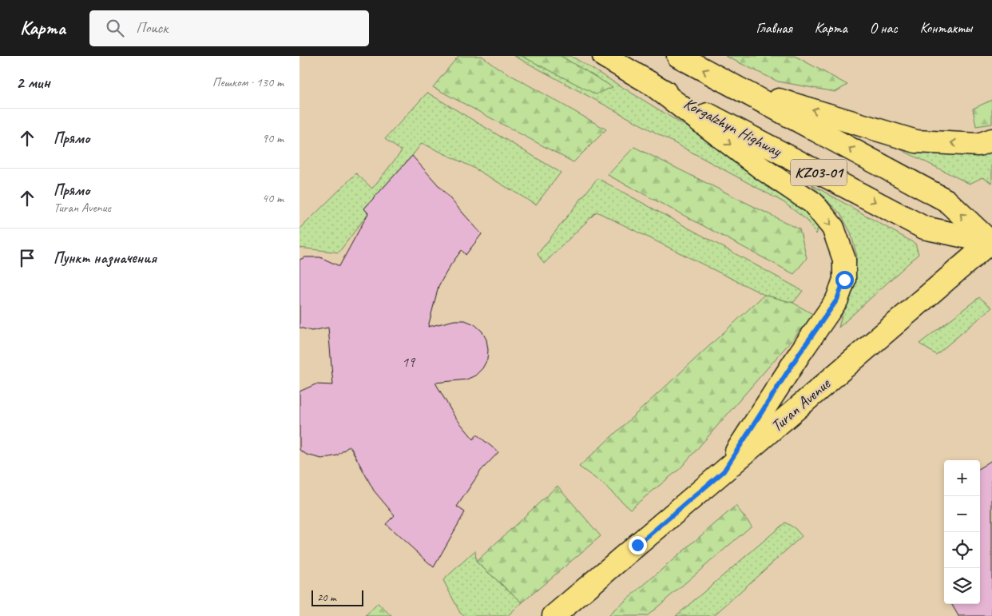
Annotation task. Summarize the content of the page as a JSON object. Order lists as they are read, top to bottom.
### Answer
{
  "streets": {
    "main road": ["Korgalzhyn Highway", "KZ03-01", "Turan Avenue"]
  },
  "crossings": [
    ["Korgalzhyn Highway", "KZ03-01"],
    ["Korgalzhyn Highway", "Turan Avenue"],
    ["KZ03-01", "Turan Avenue"]
  ],
  "house_numbers": ["19"],
  "scale_bar": "20 m",
  "page": {
    "header": "Карта",
    "search": "Поиск",
    "nav": [
      "Главная",
      "Карта",
      "О нас",
      "Контакты"
    ],
    "heading": ["2 мин", "Пешком · 130 m"],
    "list": [
      ["Прямо", "90 m"],
      ["Прямо", "Turan Avenue", "40 m"],
      "Пункт назначения"
    ],
    "map_buttons": ["+", "−"],
    "scale": "20 m"
  }
}
